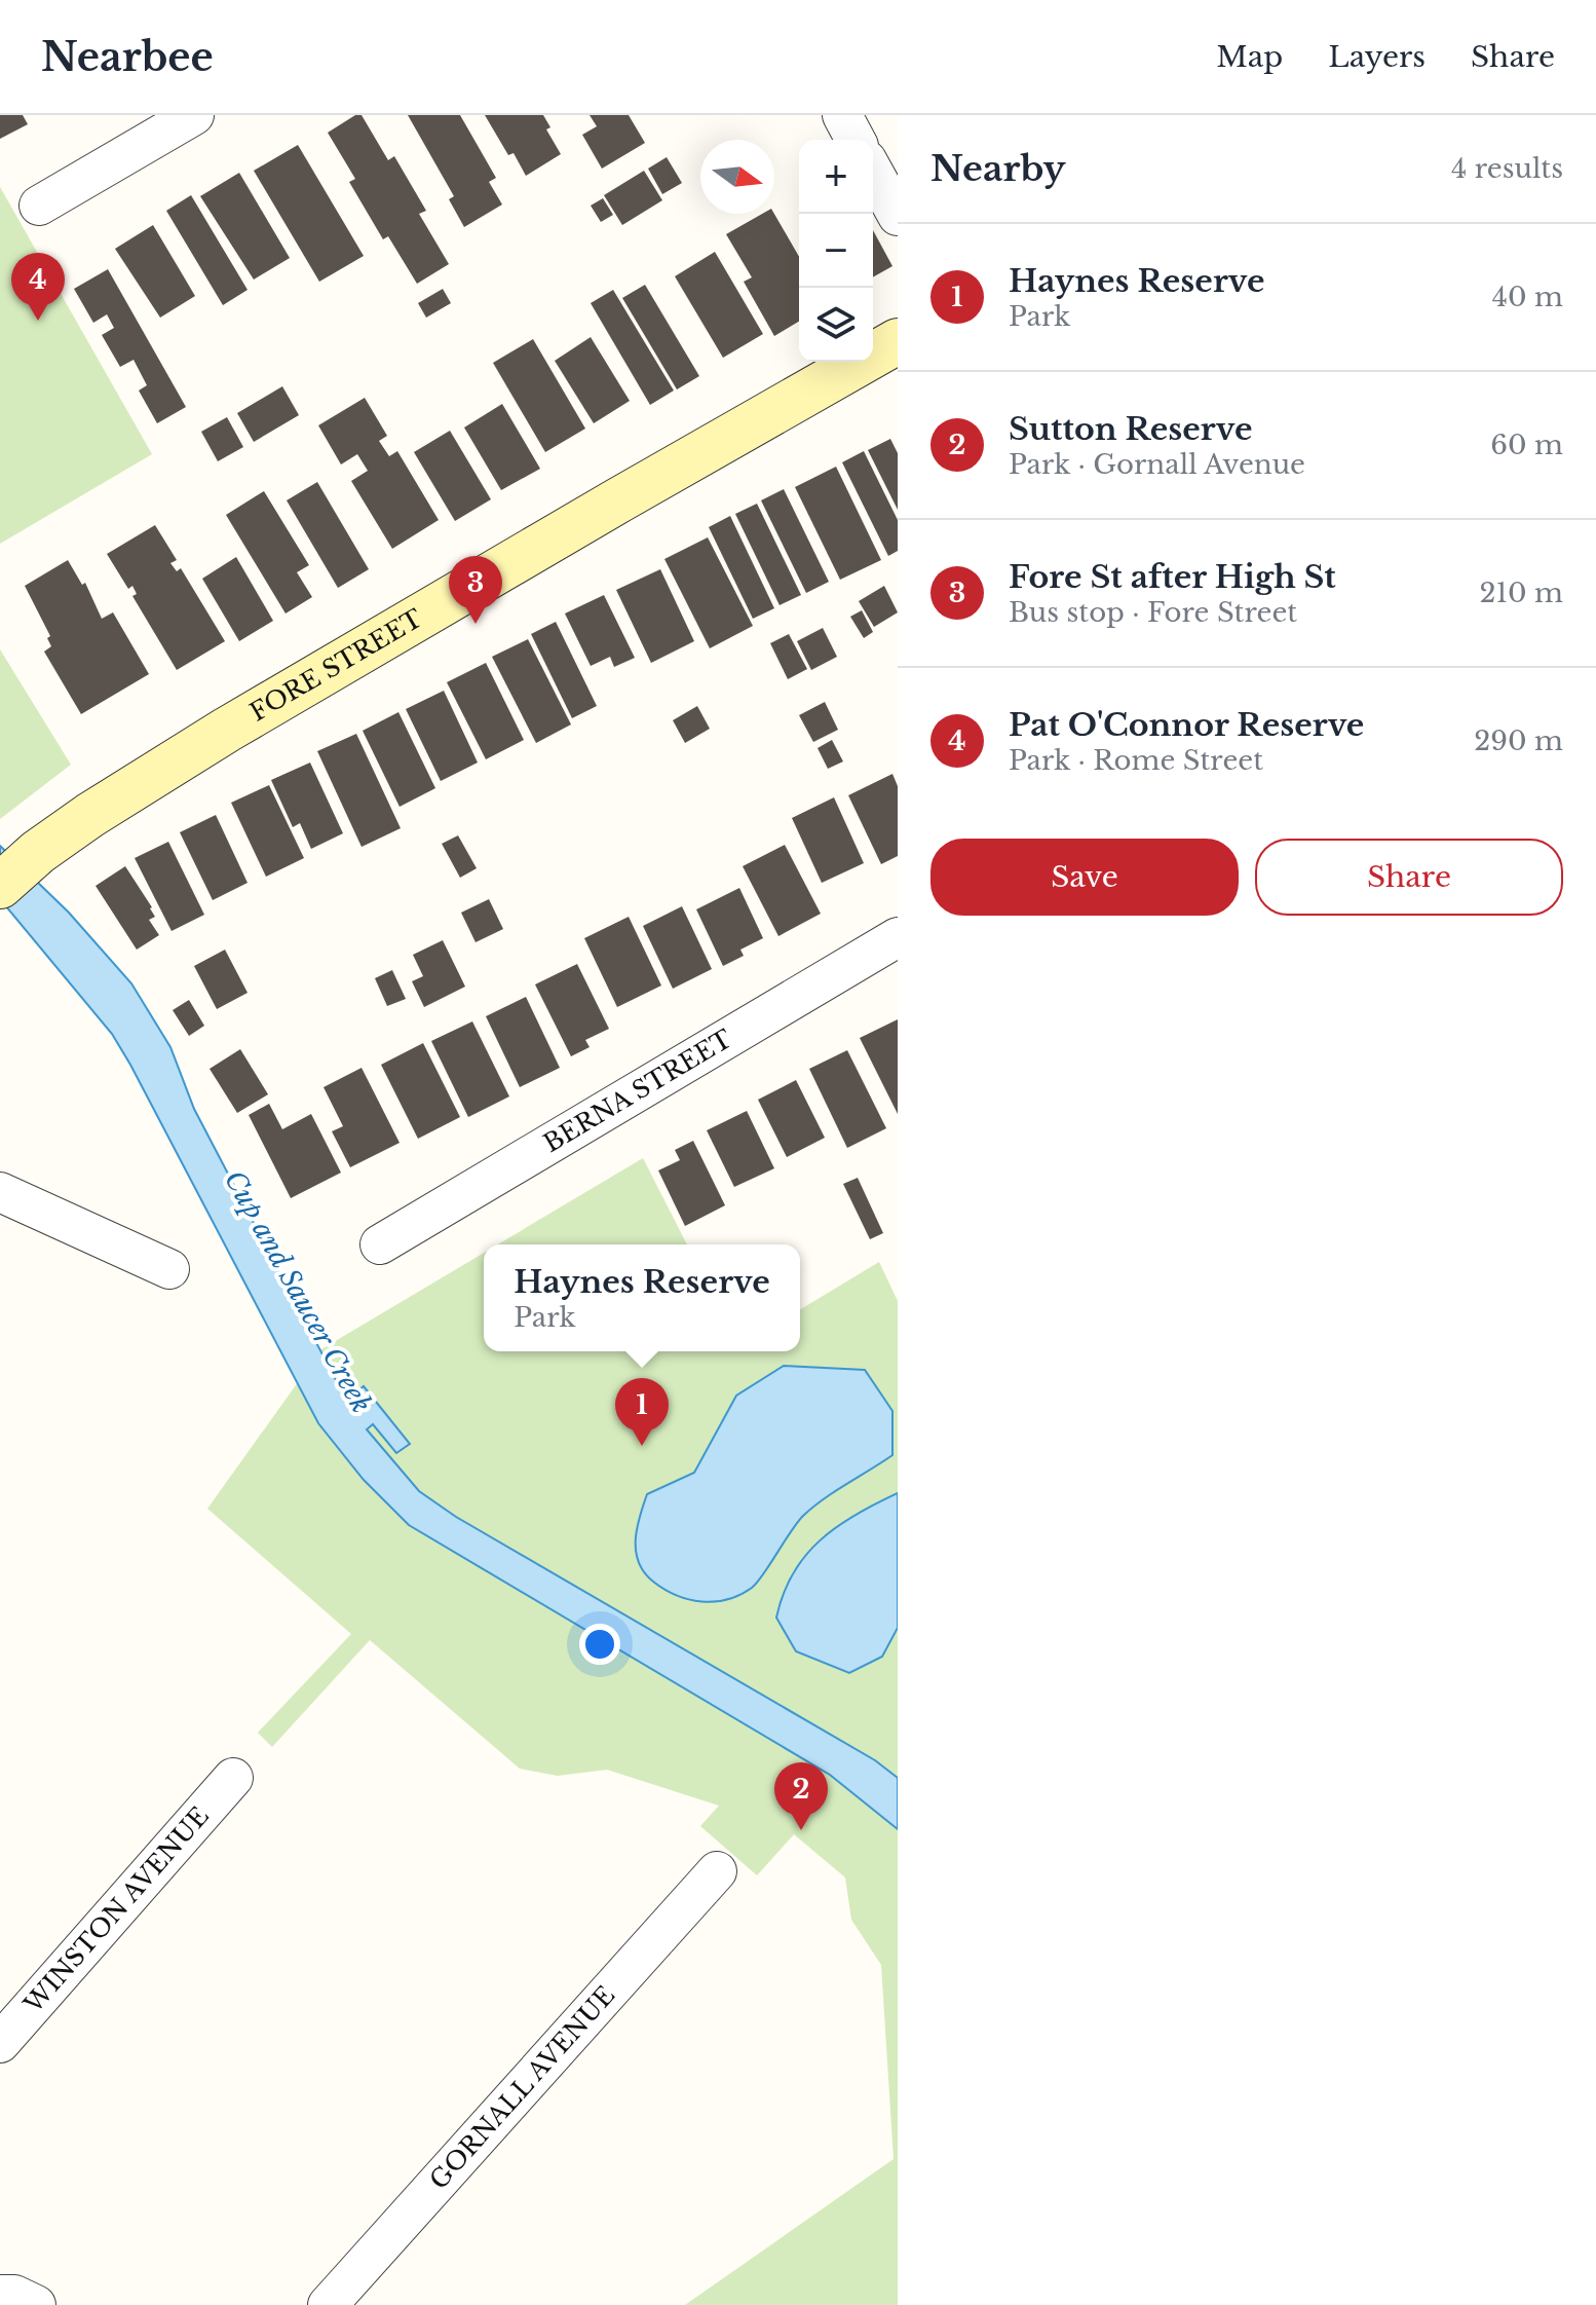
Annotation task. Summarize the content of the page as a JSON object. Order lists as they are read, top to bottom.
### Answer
{
  "streets": {
    "main road": ["FORE STREET"],
    "street": ["BERNA STREET", "WINSTON AVENUE", "GORNALL AVENUE"]
  },
  "water": ["Cup and Saucer Creek"],
  "north": "right",
  "page": {
    "header": "Nearbee",
    "nav": ["Map", "Layers", "Share"],
    "heading": ["Nearby", "4 results"],
    "map_buttons": ["+", "−"],
    "list": [
      {
        "mark": "1",
        "name": "Haynes Reserve",
        "note": "Park",
        "value": "40 m"
      },
      {
        "mark": "2",
        "name": "Sutton Reserve",
        "note": "Park · Gornall Avenue",
        "value": "60 m"
      },
      {
        "mark": "3",
        "name": "Fore St after High St",
        "note": "Bus stop · Fore Street",
        "value": "210 m"
      },
      {
        "mark": "4",
        "name": "Pat O'Connor Reserve",
        "note": "Park · Rome Street",
        "value": "290 m"
      }
    ],
    "pins": [
      "4",
      "3",
      "1",
      "2"
    ],
    "buttons": ["Save", "Share"],
    "popup": ["Haynes Reserve", "Park"]
  }
}
